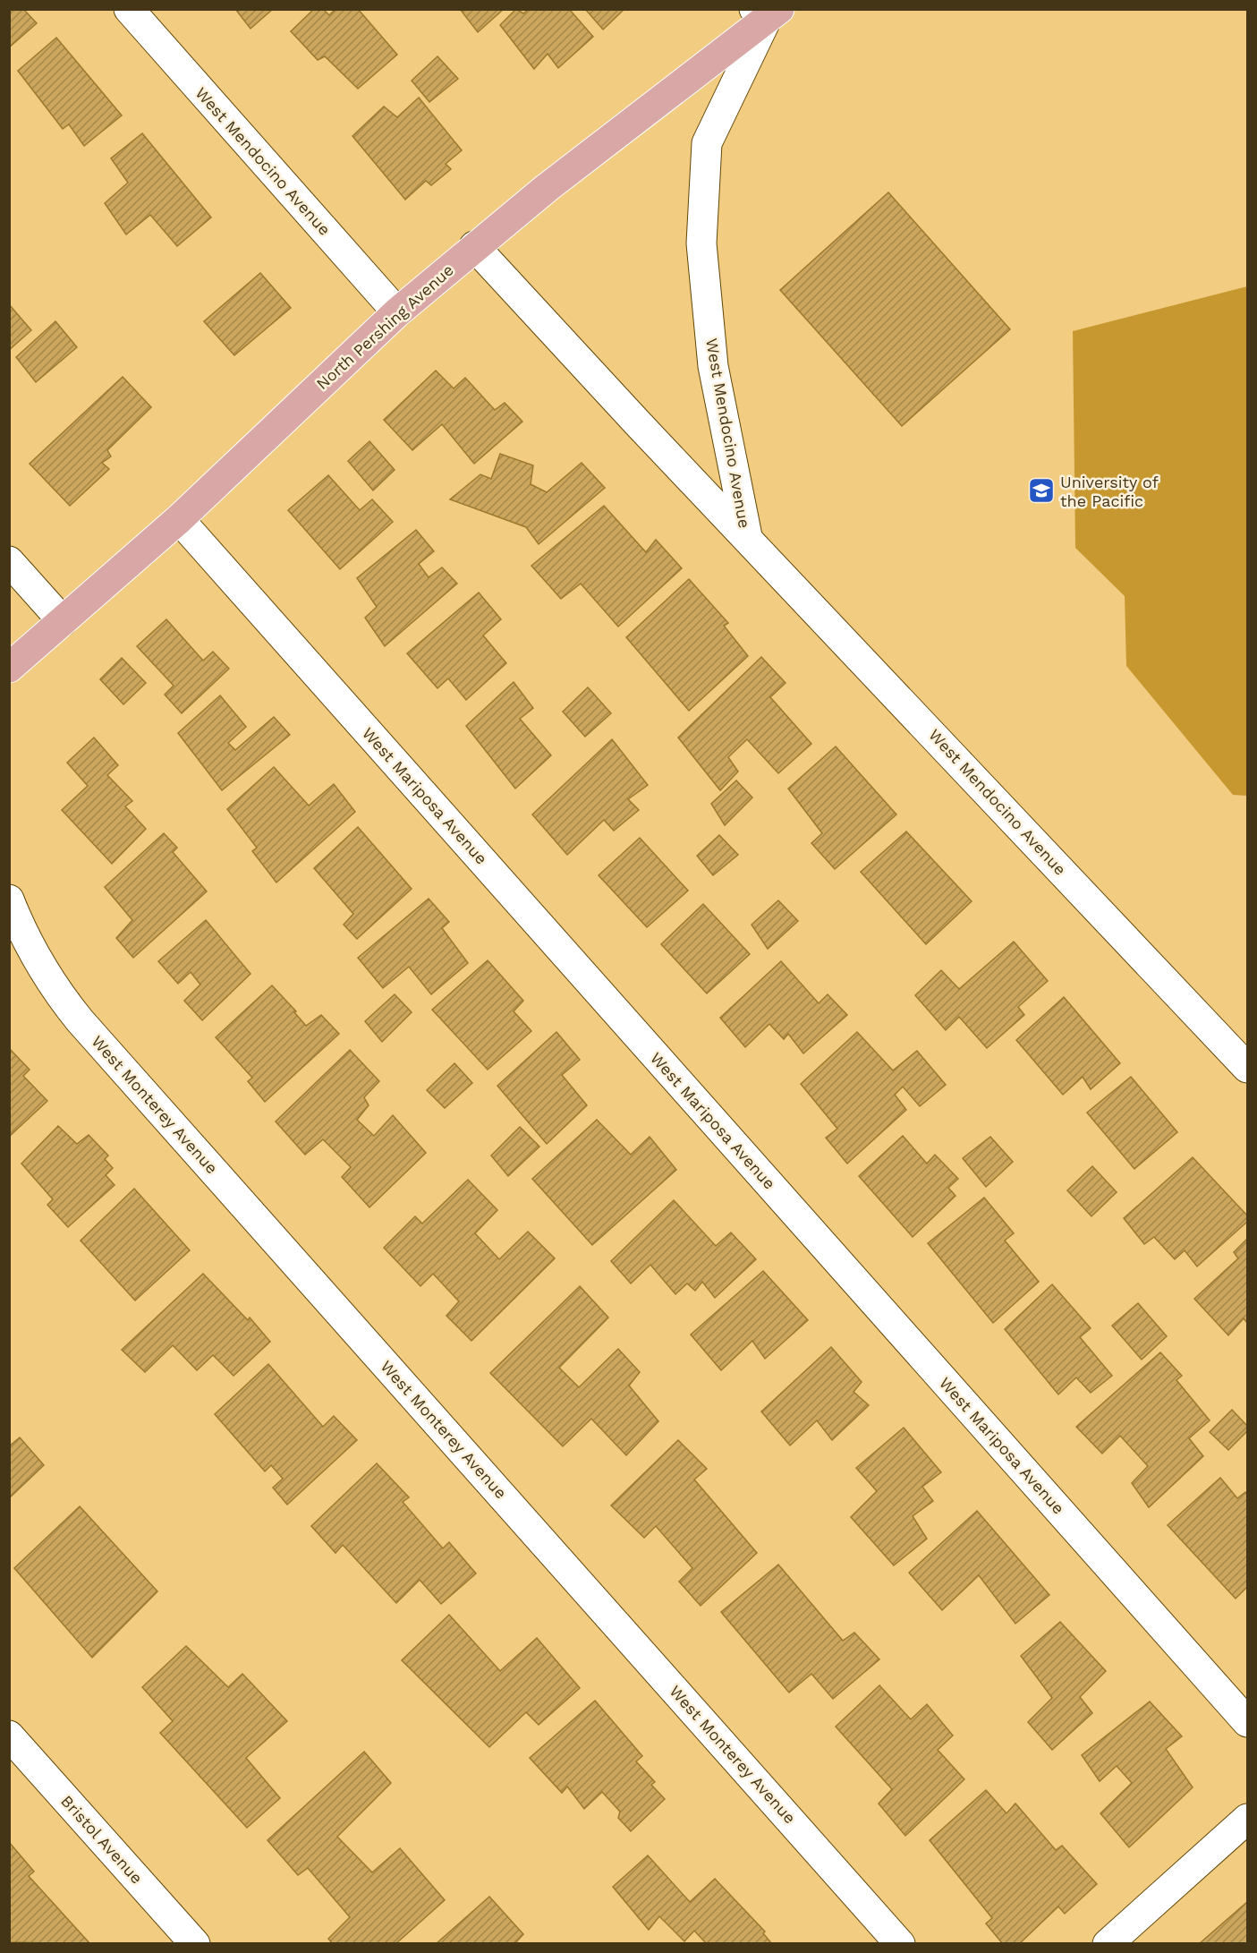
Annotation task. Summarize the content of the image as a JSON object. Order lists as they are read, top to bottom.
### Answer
{
  "streets": {
    "main road": ["North Pershing Avenue"],
    "street": [
      "West Mendocino Avenue",
      "West Mariposa Avenue",
      "West Monterey Avenue",
      "Bristol Avenue"
    ]
  },
  "crossings": [
    ["West Mendocino Avenue", "North Pershing Avenue"],
    ["North Pershing Avenue", "West Mariposa Avenue"]
  ],
  "places": {
    "school or university": ["University of the Pacific"]
  }
}
